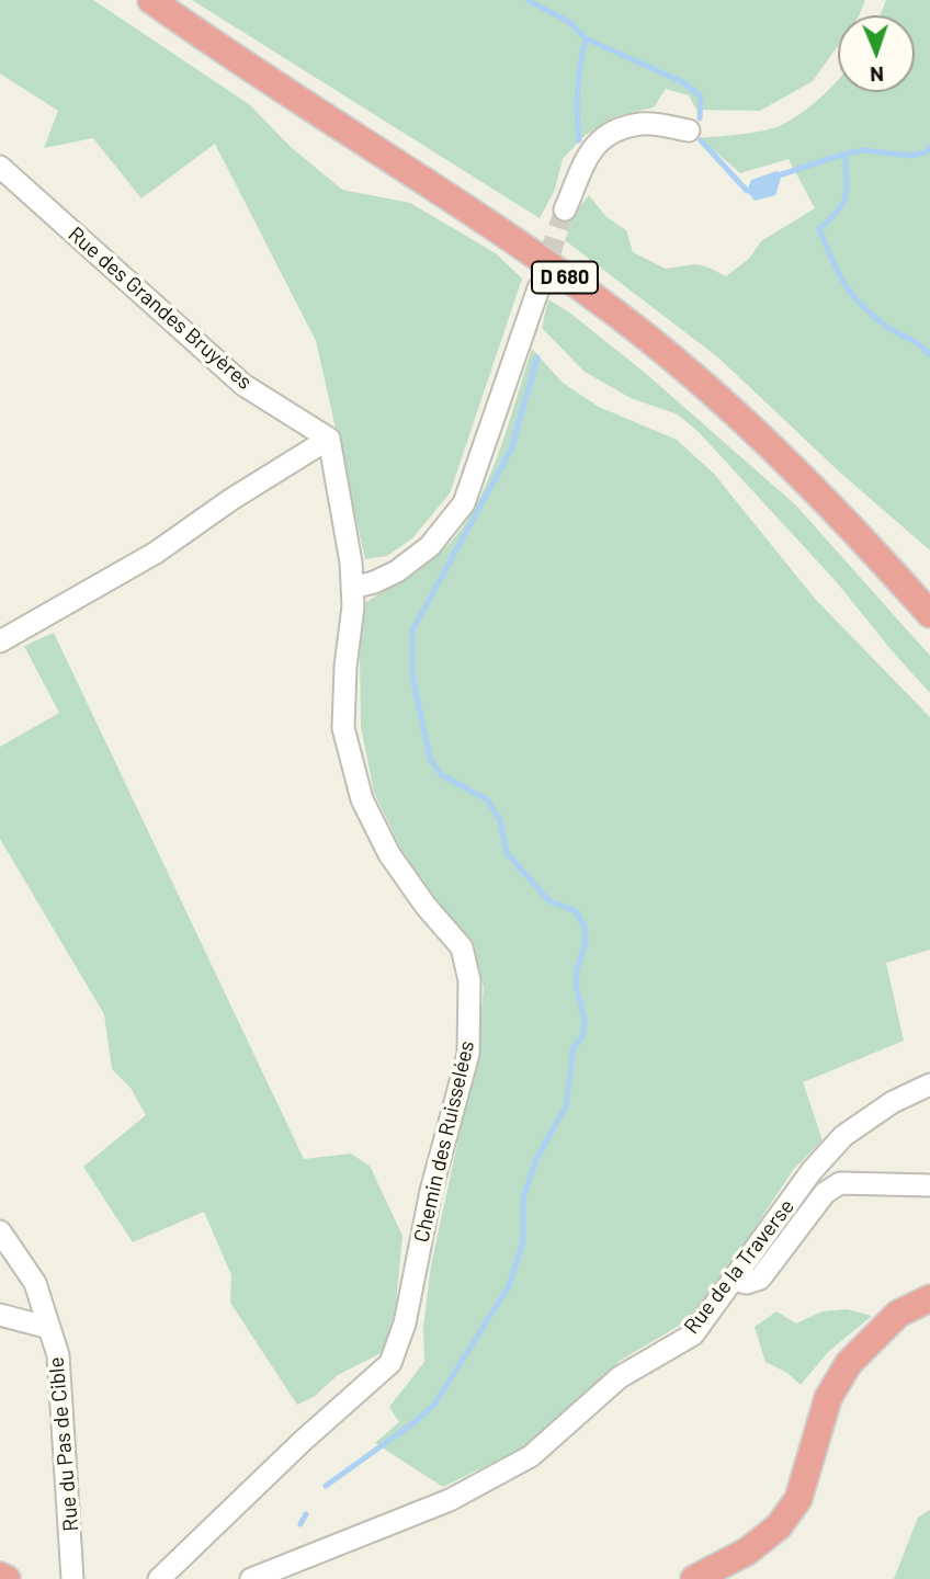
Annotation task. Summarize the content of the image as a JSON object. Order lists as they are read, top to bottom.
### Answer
{
  "streets": {
    "main road": ["D 680"],
    "street": [
      "Rue des Grandes Bruyères",
      "Chemin des Ruisselées",
      "Rue de la Traverse",
      "Rue du Pas de Cible"
    ]
  },
  "crossings": [
    ["Rue des Grandes Bruyères", "Chemin des Ruisselées"]
  ],
  "north": "bottom"
}
